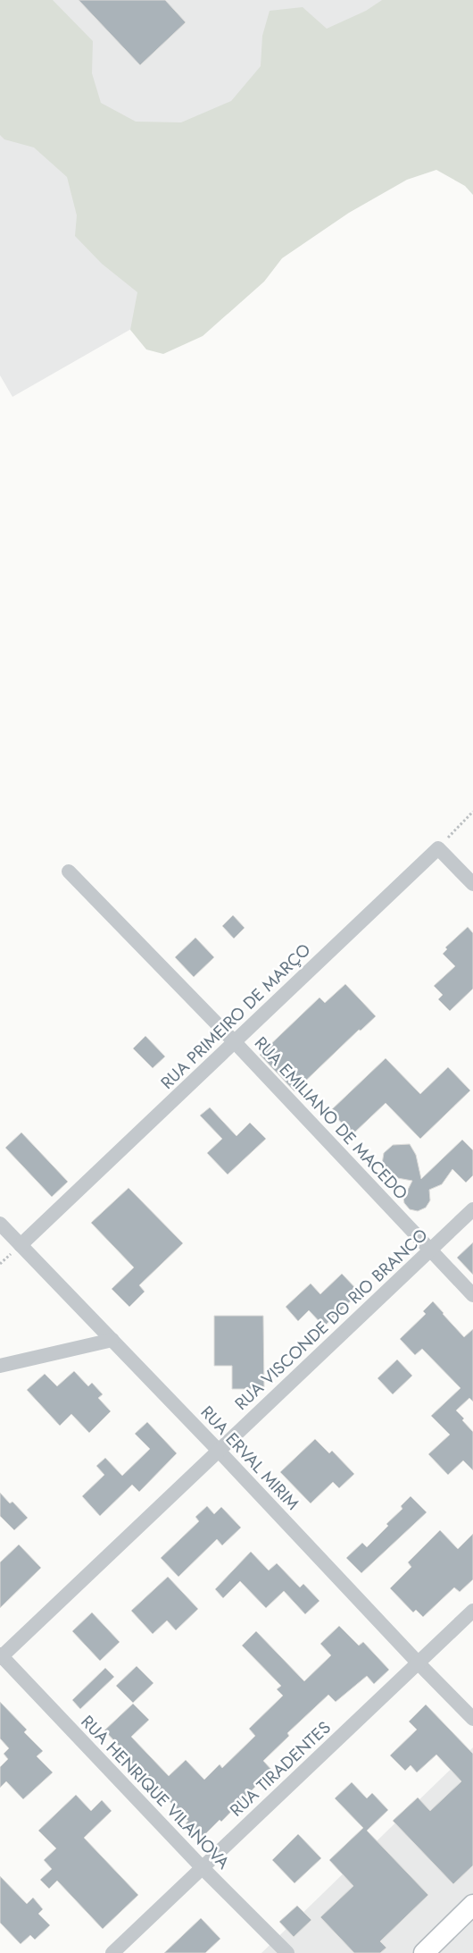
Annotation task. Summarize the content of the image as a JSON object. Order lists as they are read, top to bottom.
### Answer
{
  "streets": {
    "street": [
      "RUA PRIMEIRO DE MARÇO",
      "RUA EMILIANO DE MACEDO",
      "RUA VISCONDE DO RIO BRANCO",
      "RUA ERVAL MIRIM",
      "RUA TIRADENTES",
      "RUA HENRIQUE VILANOVA"
    ]
  },
  "crossings": [
    ["RUA PRIMEIRO DE MARÇO", "RUA EMILIANO DE MACEDO"],
    ["RUA PRIMEIRO DE MARÇO", "RUA ERVAL MIRIM"],
    ["RUA EMILIANO DE MACEDO", "RUA VISCONDE DO RIO BRANCO"],
    ["RUA VISCONDE DO RIO BRANCO", "RUA ERVAL MIRIM"],
    ["RUA VISCONDE DO RIO BRANCO", "RUA HENRIQUE VILANOVA"],
    ["RUA ERVAL MIRIM", "RUA TIRADENTES"],
    ["RUA TIRADENTES", "RUA HENRIQUE VILANOVA"]
  ]
}
